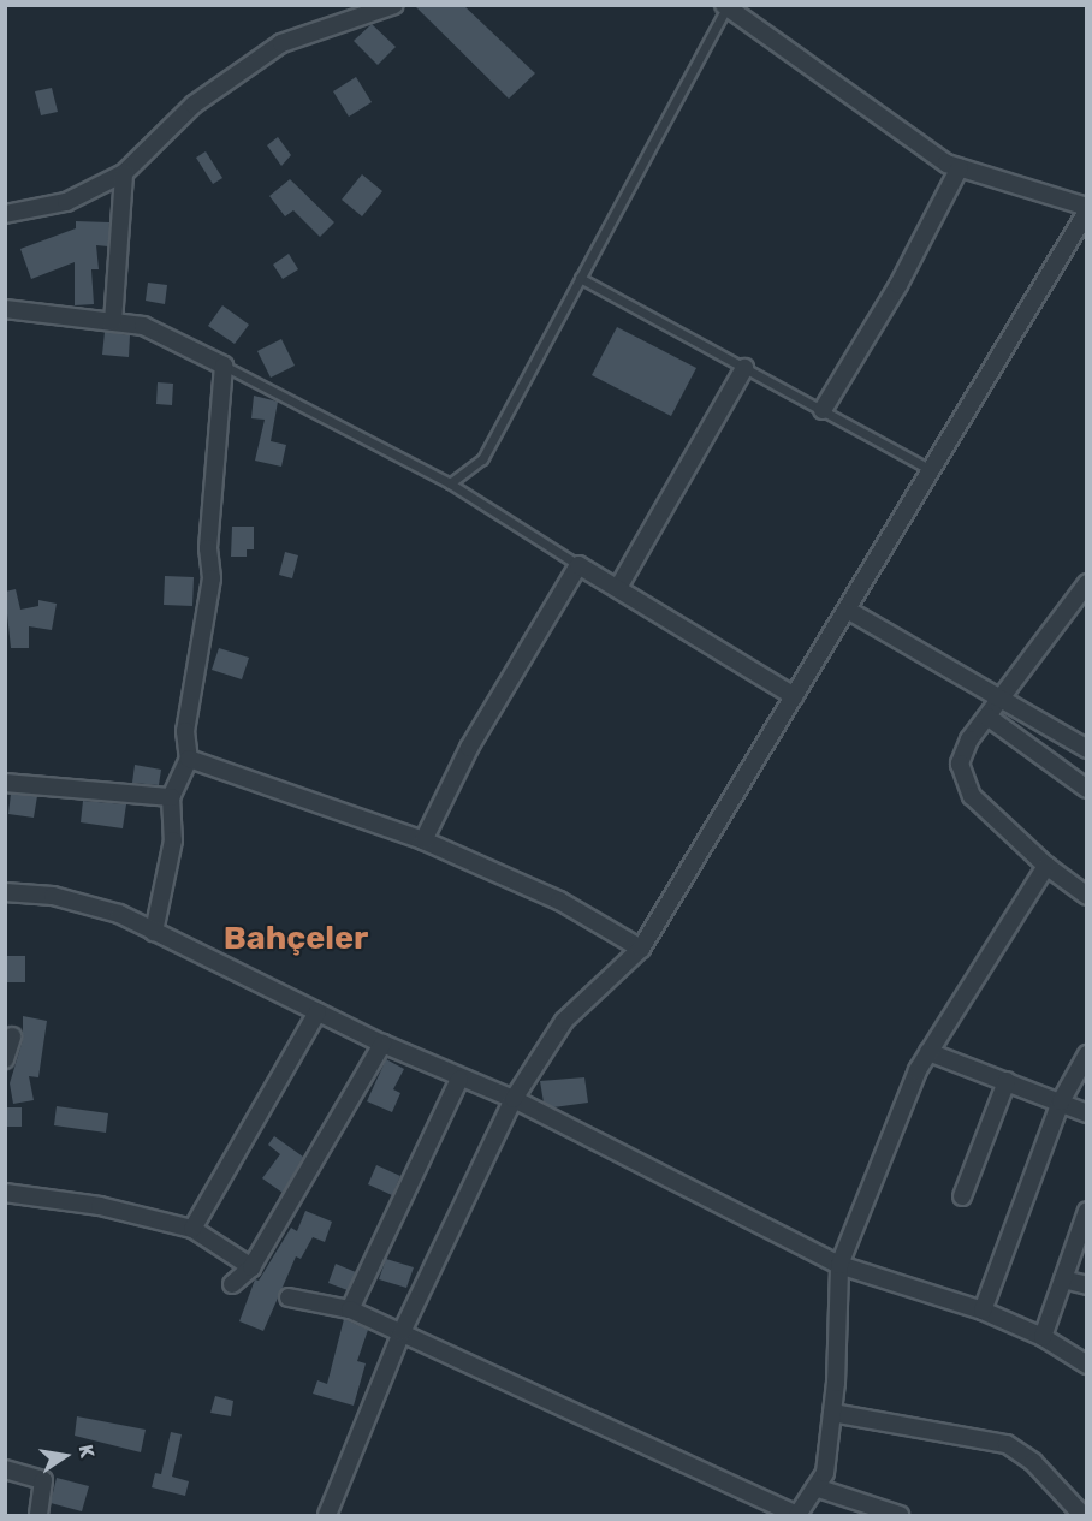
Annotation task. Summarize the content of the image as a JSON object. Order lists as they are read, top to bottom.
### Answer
{
  "districts": ["Bahçeler"],
  "north": "right"
}
